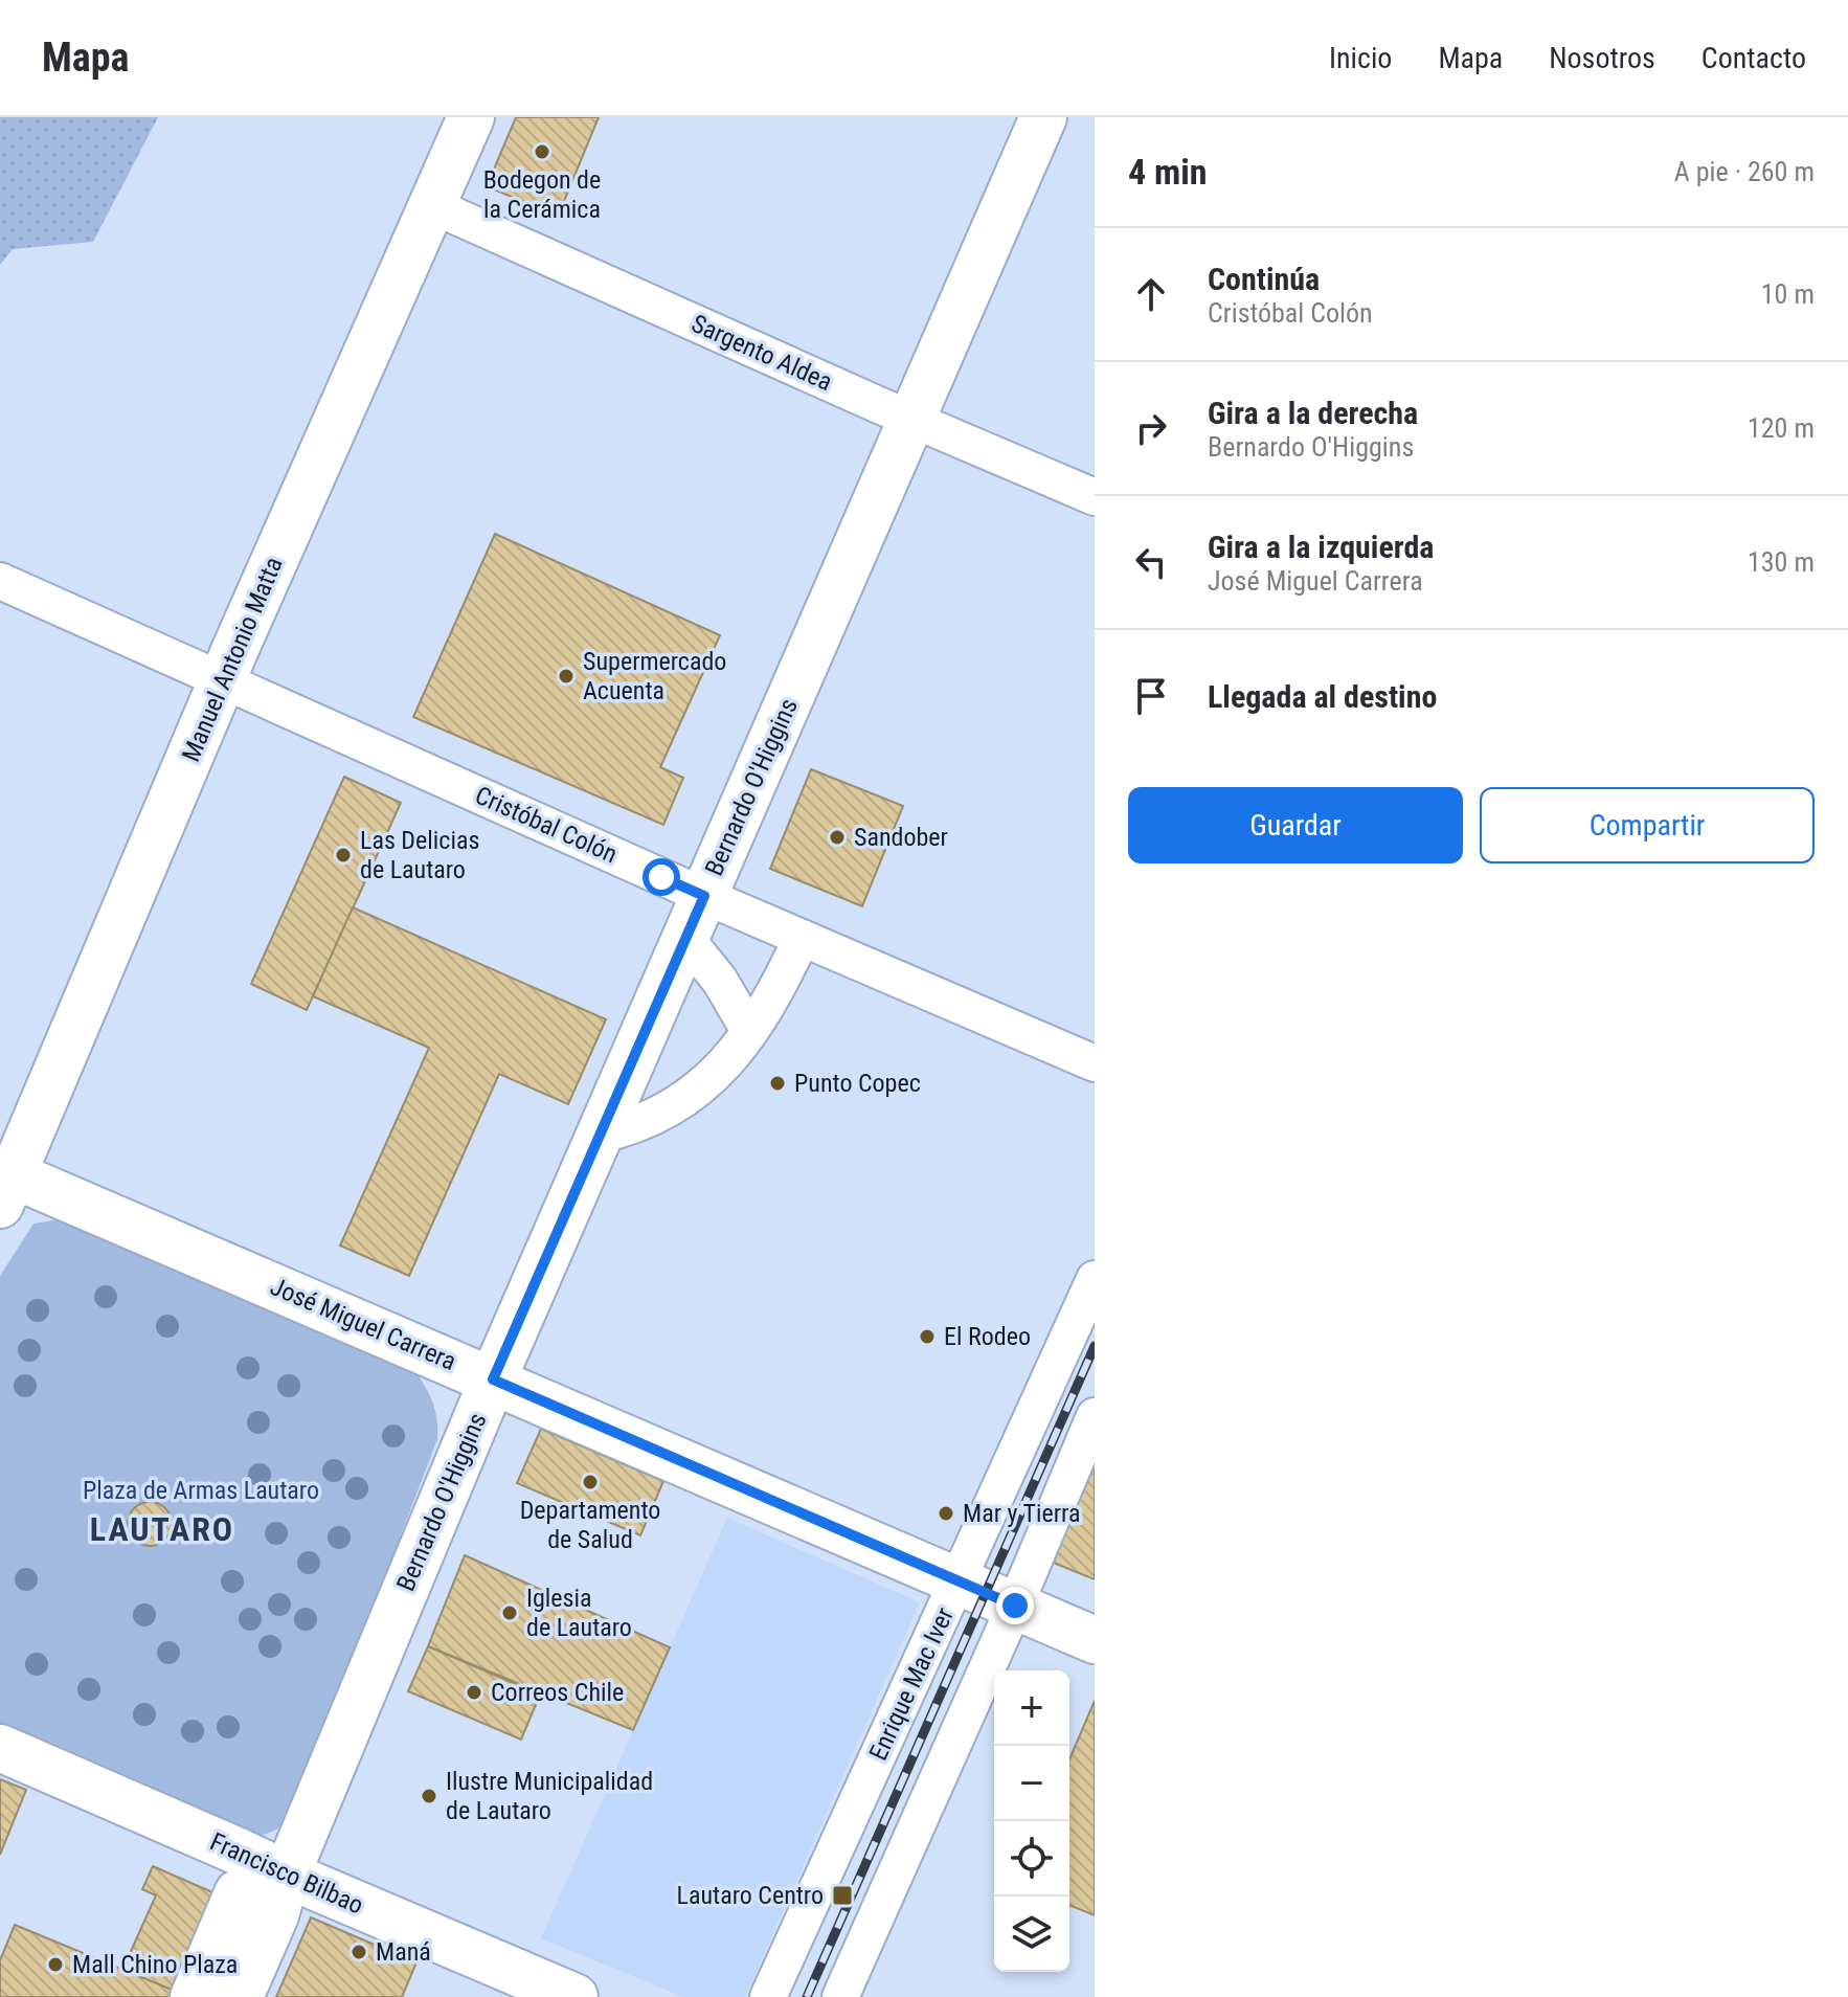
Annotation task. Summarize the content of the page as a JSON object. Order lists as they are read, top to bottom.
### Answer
{
  "streets": {
    "main road": [
      "Manuel Antonio Matta",
      "Bernardo O'Higgins",
      "José Miguel Carrera",
      "Francisco Bilbao"
    ],
    "street": ["Sargento Aldea", "Cristóbal Colón", "Enrique Mac Iver"]
  },
  "crossings": [
    ["Sargento Aldea", "Manuel Antonio Matta"],
    ["Sargento Aldea", "Bernardo O'Higgins"],
    ["Manuel Antonio Matta", "Cristóbal Colón"],
    ["Manuel Antonio Matta", "José Miguel Carrera"],
    ["Bernardo O'Higgins", "Cristóbal Colón"],
    ["Bernardo O'Higgins", "José Miguel Carrera"],
    ["Bernardo O'Higgins", "Francisco Bilbao"],
    ["José Miguel Carrera", "Enrique Mac Iver"]
  ],
  "districts": ["LAUTARO"],
  "parks": ["Plaza de Armas Lautaro"],
  "places": {
    "other": [
      "Bodegon de la Cerámica",
      "Supermercado Acuenta",
      "Sandober",
      "Las Delicias de Lautaro",
      "Punto Copec",
      "El Rodeo",
      "Departamento de Salud",
      "Mar y Tierra",
      "Iglesia de Lautaro",
      "Correos Chile",
      "Ilustre Municipalidad de Lautaro",
      "Maná",
      "Mall Chino Plaza"
    ],
    "transit": ["Lautaro Centro"]
  },
  "page": {
    "header": "Mapa",
    "nav": [
      "Inicio",
      "Mapa",
      "Nosotros",
      "Contacto"
    ],
    "heading": ["4 min", "A pie · 260 m"],
    "list": [
      ["Continúa", "Cristóbal Colón", "10 m"],
      ["Gira a la derecha", "Bernardo O'Higgins", "120 m"],
      ["Gira a la izquierda", "José Miguel Carrera", "130 m"],
      "Llegada al destino"
    ],
    "buttons": ["Guardar", "Compartir"],
    "map_buttons": ["+", "−"]
  }
}
